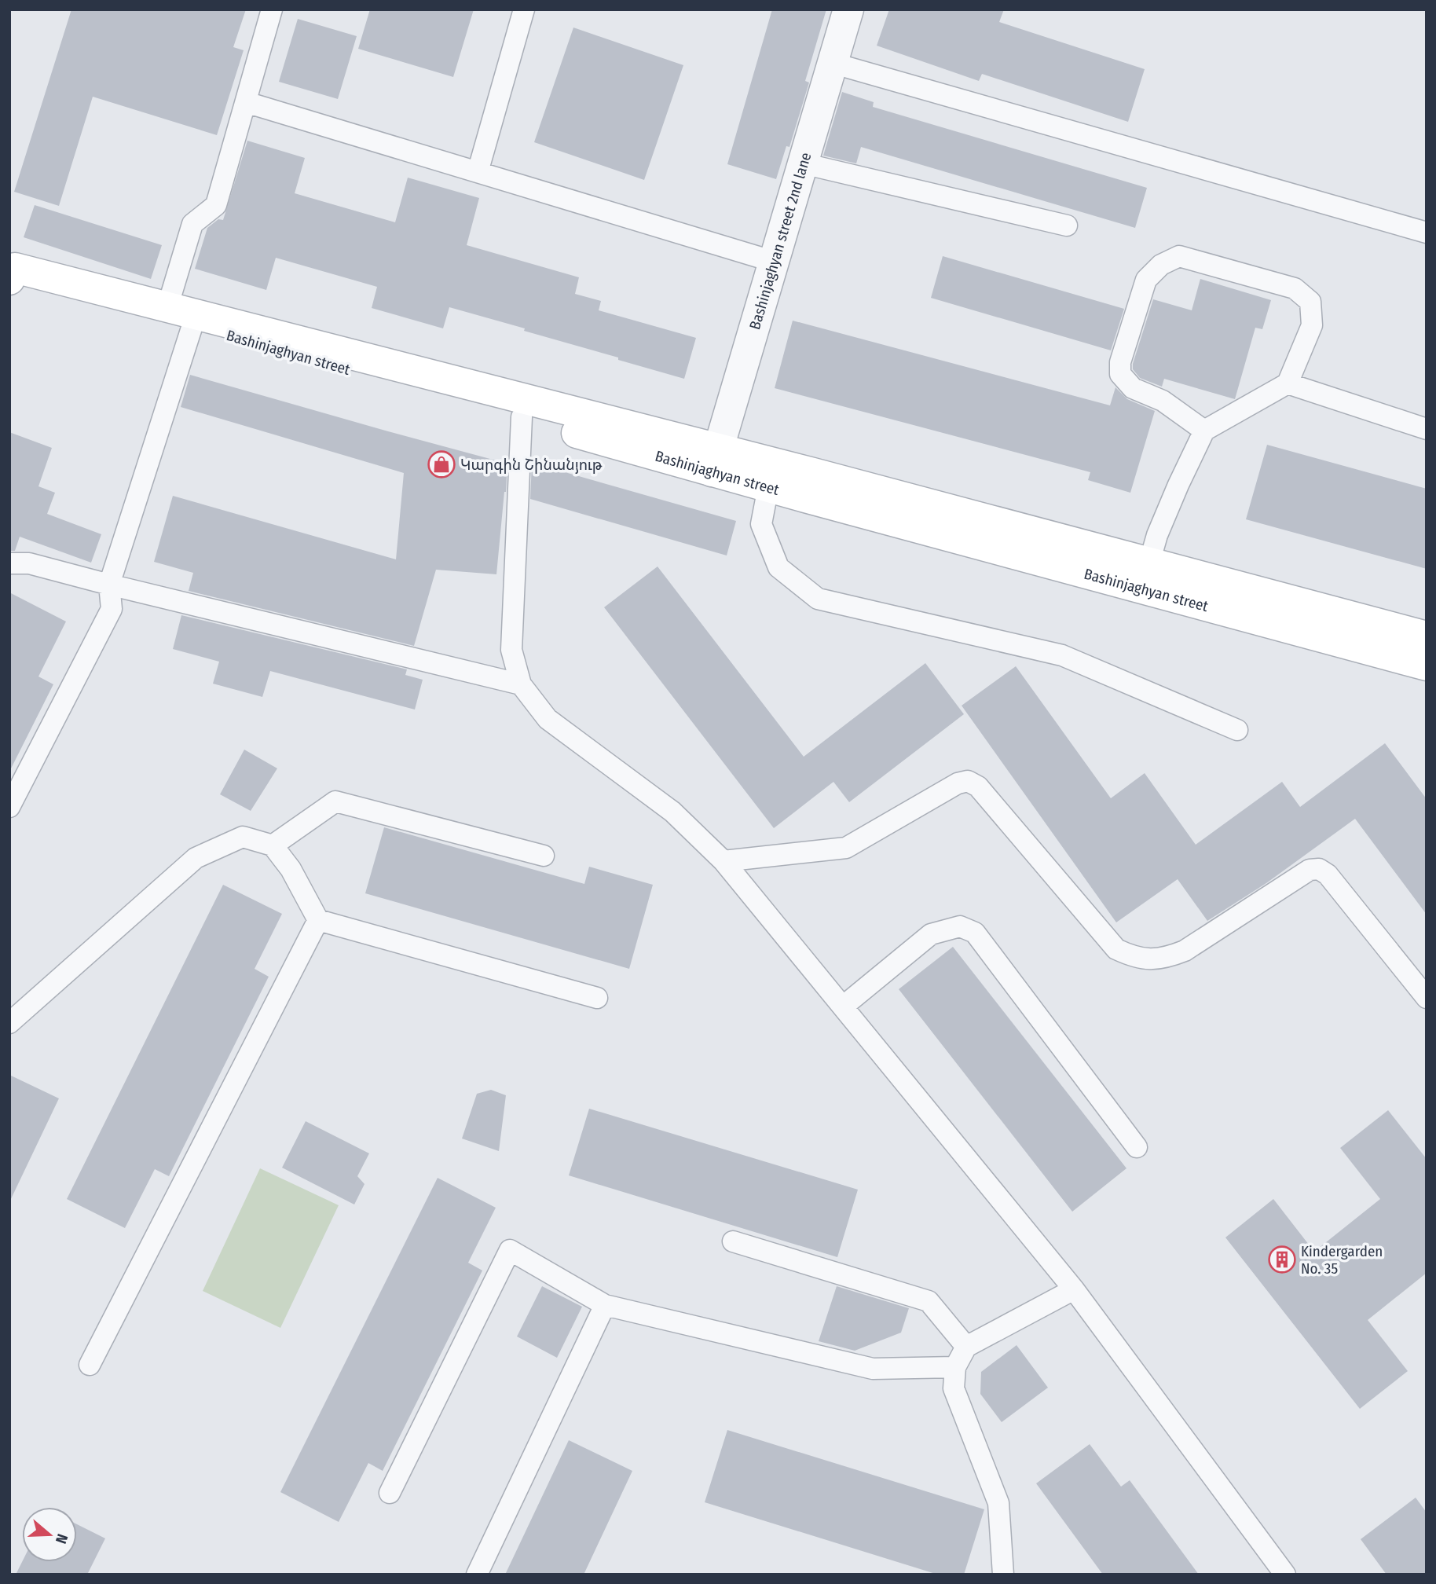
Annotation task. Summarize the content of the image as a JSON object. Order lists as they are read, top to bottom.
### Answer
{
  "streets": {
    "main road": ["Bashinjaghyan street"],
    "street": ["Bashinjaghyan street 2nd lane"]
  },
  "crossings": [
    ["Bashinjaghyan street 2nd lane", "Bashinjaghyan street"]
  ],
  "places": {
    "shop": ["Կարգին Շինանյութ"],
    "building": ["Kindergarden No. 35"]
  },
  "north": "right"
}
